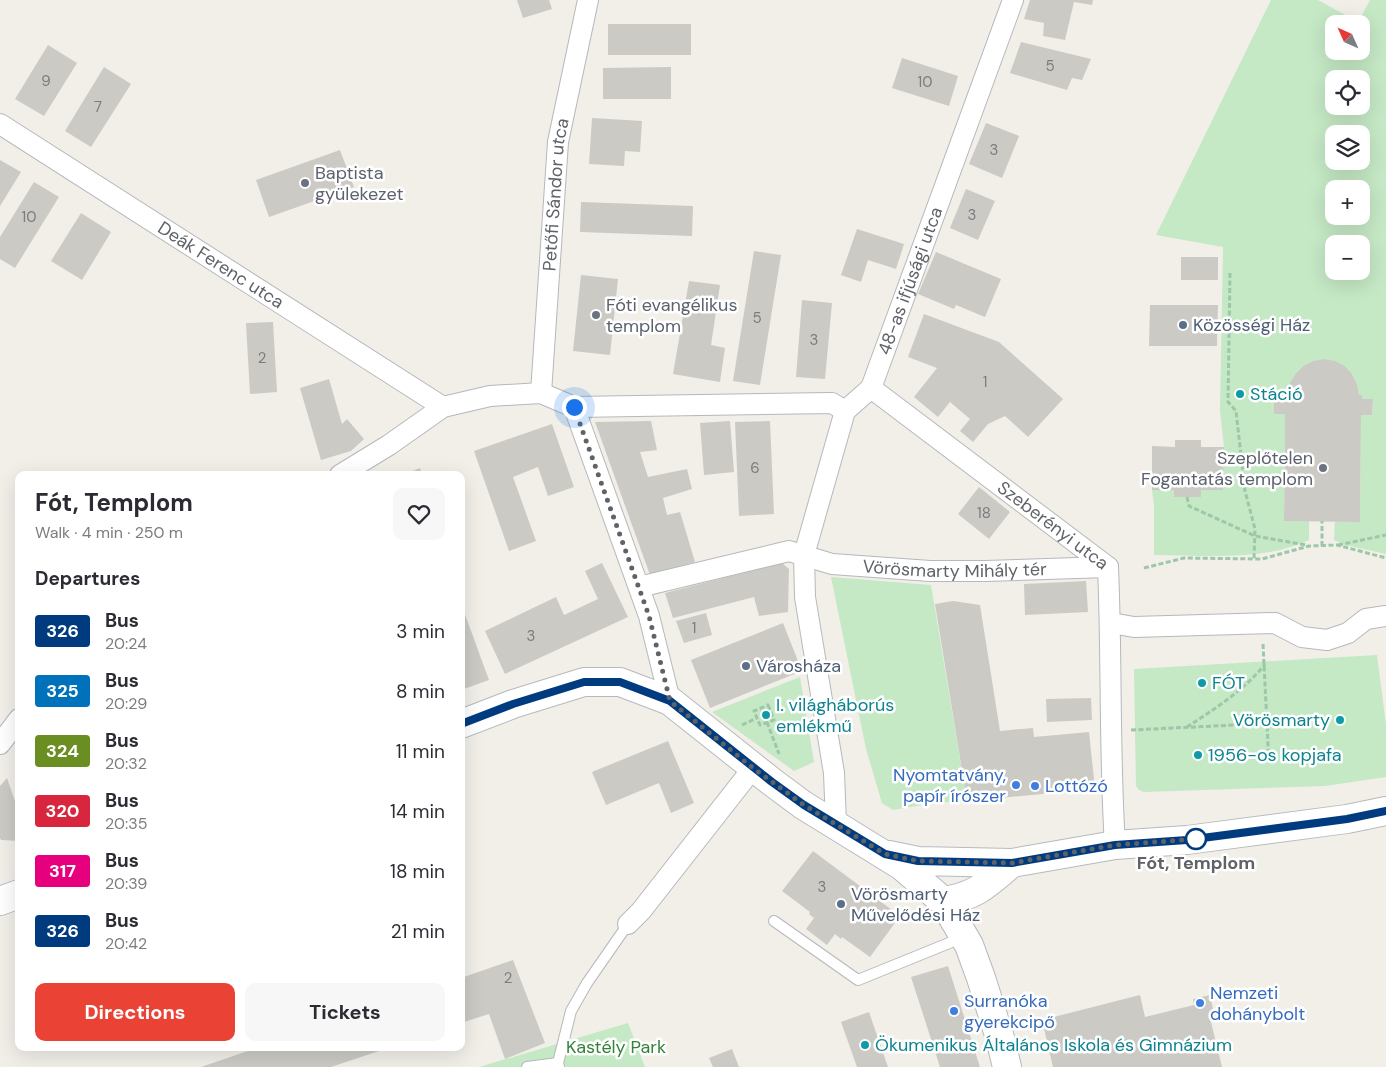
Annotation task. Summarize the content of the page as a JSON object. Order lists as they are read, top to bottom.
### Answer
{
  "streets": {
    "street": [
      "Petőfi Sándor utca",
      "Deák Ferenc utca",
      "48-as ifjúsági utca",
      "Szeberényi utca",
      "Vörösmarty Mihály tér"
    ]
  },
  "crossings": [
    ["48-as ifjúsági utca", "Szeberényi utca"],
    ["Szeberényi utca", "Vörösmarty Mihály tér"]
  ],
  "parks": ["Kastély Park"],
  "places": [
    "Baptista gyülekezet",
    "Fóti evangélikus templom",
    "Közösségi Ház",
    "Stáció",
    "Szeplőtelen Fogantatás templom",
    "Városháza",
    "FÓT",
    "I. világháborús emlékmű",
    "Vörösmarty",
    "1956-os kopjafa",
    "Nyomtatvány, papír írószer",
    "Lottózó",
    "Fót, Templom",
    "Vörösmarty Művelődési Ház",
    "Nemzeti dohánybolt",
    "Surranóka gyerekcipő",
    "Ökumenikus Általános Iskola és Gimnázium"
  ],
  "lines": ["bus line 326"],
  "house_numbers": [
    "5",
    "9",
    "10",
    "7",
    "3",
    "3",
    "10",
    "5",
    "3",
    "2",
    "1",
    "6",
    "18",
    "1",
    "3",
    "3",
    "2"
  ],
  "north": "top left",
  "page": {
    "map_buttons": ["+", "−"],
    "heading": [
      ["Fót, Templom", "Walk · 4 min · 250 m"],
      "Departures"
    ],
    "list": [
      {
        "mark": "326",
        "name": "Bus",
        "note": "20:24",
        "value": "3 min"
      },
      {
        "mark": "325",
        "name": "Bus",
        "note": "20:29",
        "value": "8 min"
      },
      {
        "mark": "324",
        "name": "Bus",
        "note": "20:32",
        "value": "11 min"
      },
      {
        "mark": "320",
        "name": "Bus",
        "note": "20:35",
        "value": "14 min"
      },
      {
        "mark": "317",
        "name": "Bus",
        "note": "20:39",
        "value": "18 min"
      },
      {
        "mark": "326",
        "name": "Bus",
        "note": "20:42",
        "value": "21 min"
      }
    ],
    "buttons": ["Directions", "Tickets"]
  }
}
